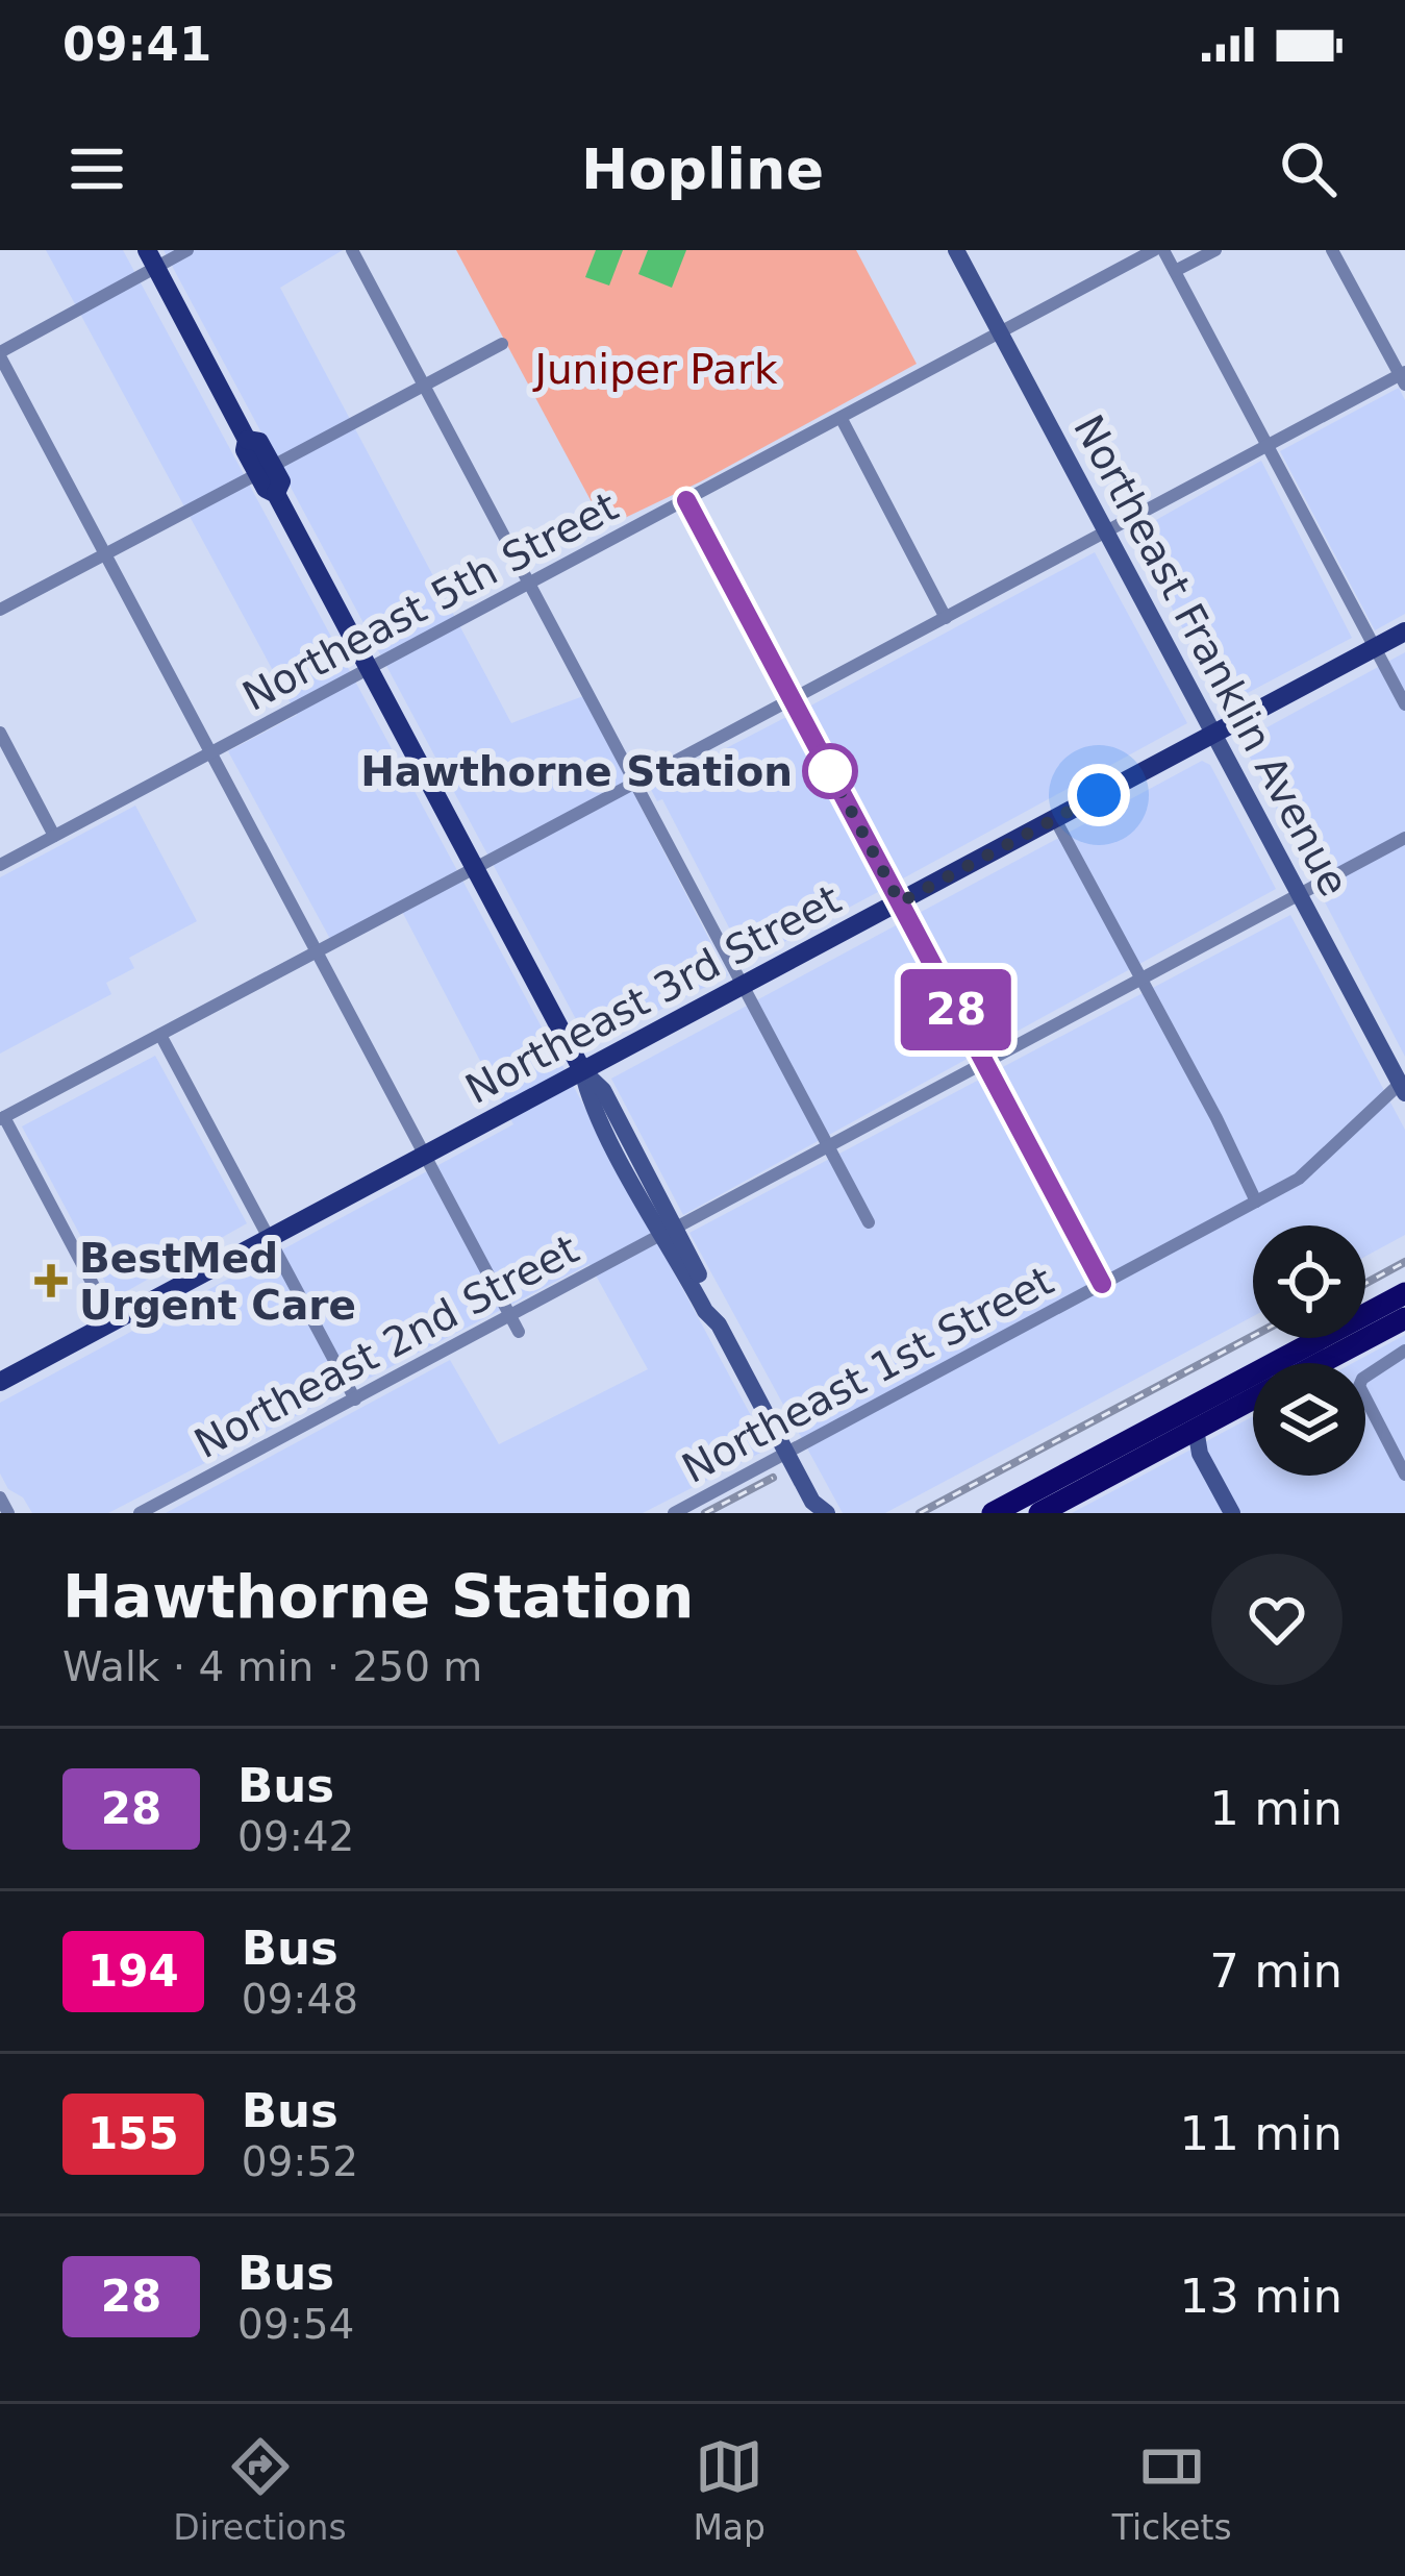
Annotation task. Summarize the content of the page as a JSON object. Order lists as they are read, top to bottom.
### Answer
{
  "streets": {
    "main road": ["Northeast 3rd Street"],
    "street": [
      "Northeast 5th Street",
      "Northeast Franklin Avenue",
      "Northeast 2nd Street",
      "Northeast 1st Street"
    ]
  },
  "crossings": [
    ["Northeast 5th Street", "Northeast Franklin Avenue"],
    ["Northeast Franklin Avenue", "Northeast 3rd Street"],
    ["Northeast Franklin Avenue", "Northeast 2nd Street"],
    ["Northeast Franklin Avenue", "Northeast 1st Street"]
  ],
  "parks": ["Juniper Park"],
  "places": {
    "other": ["Hawthorne Station"],
    "health": ["BestMed Urgent Care"]
  },
  "lines": ["bus line 28"],
  "page": {
    "status": "09:41",
    "header": "Hopline",
    "on_map": "28",
    "heading": ["Hawthorne Station", "Walk · 4 min · 250 m"],
    "list": [
      {
        "mark": "28",
        "name": "Bus",
        "note": "09:42",
        "value": "1 min"
      },
      {
        "mark": "194",
        "name": "Bus",
        "note": "09:48",
        "value": "7 min"
      },
      {
        "mark": "155",
        "name": "Bus",
        "note": "09:52",
        "value": "11 min"
      },
      {
        "mark": "28",
        "name": "Bus",
        "note": "09:54",
        "value": "13 min"
      }
    ],
    "tabs": ["Directions", "Map", "Tickets"]
  }
}
